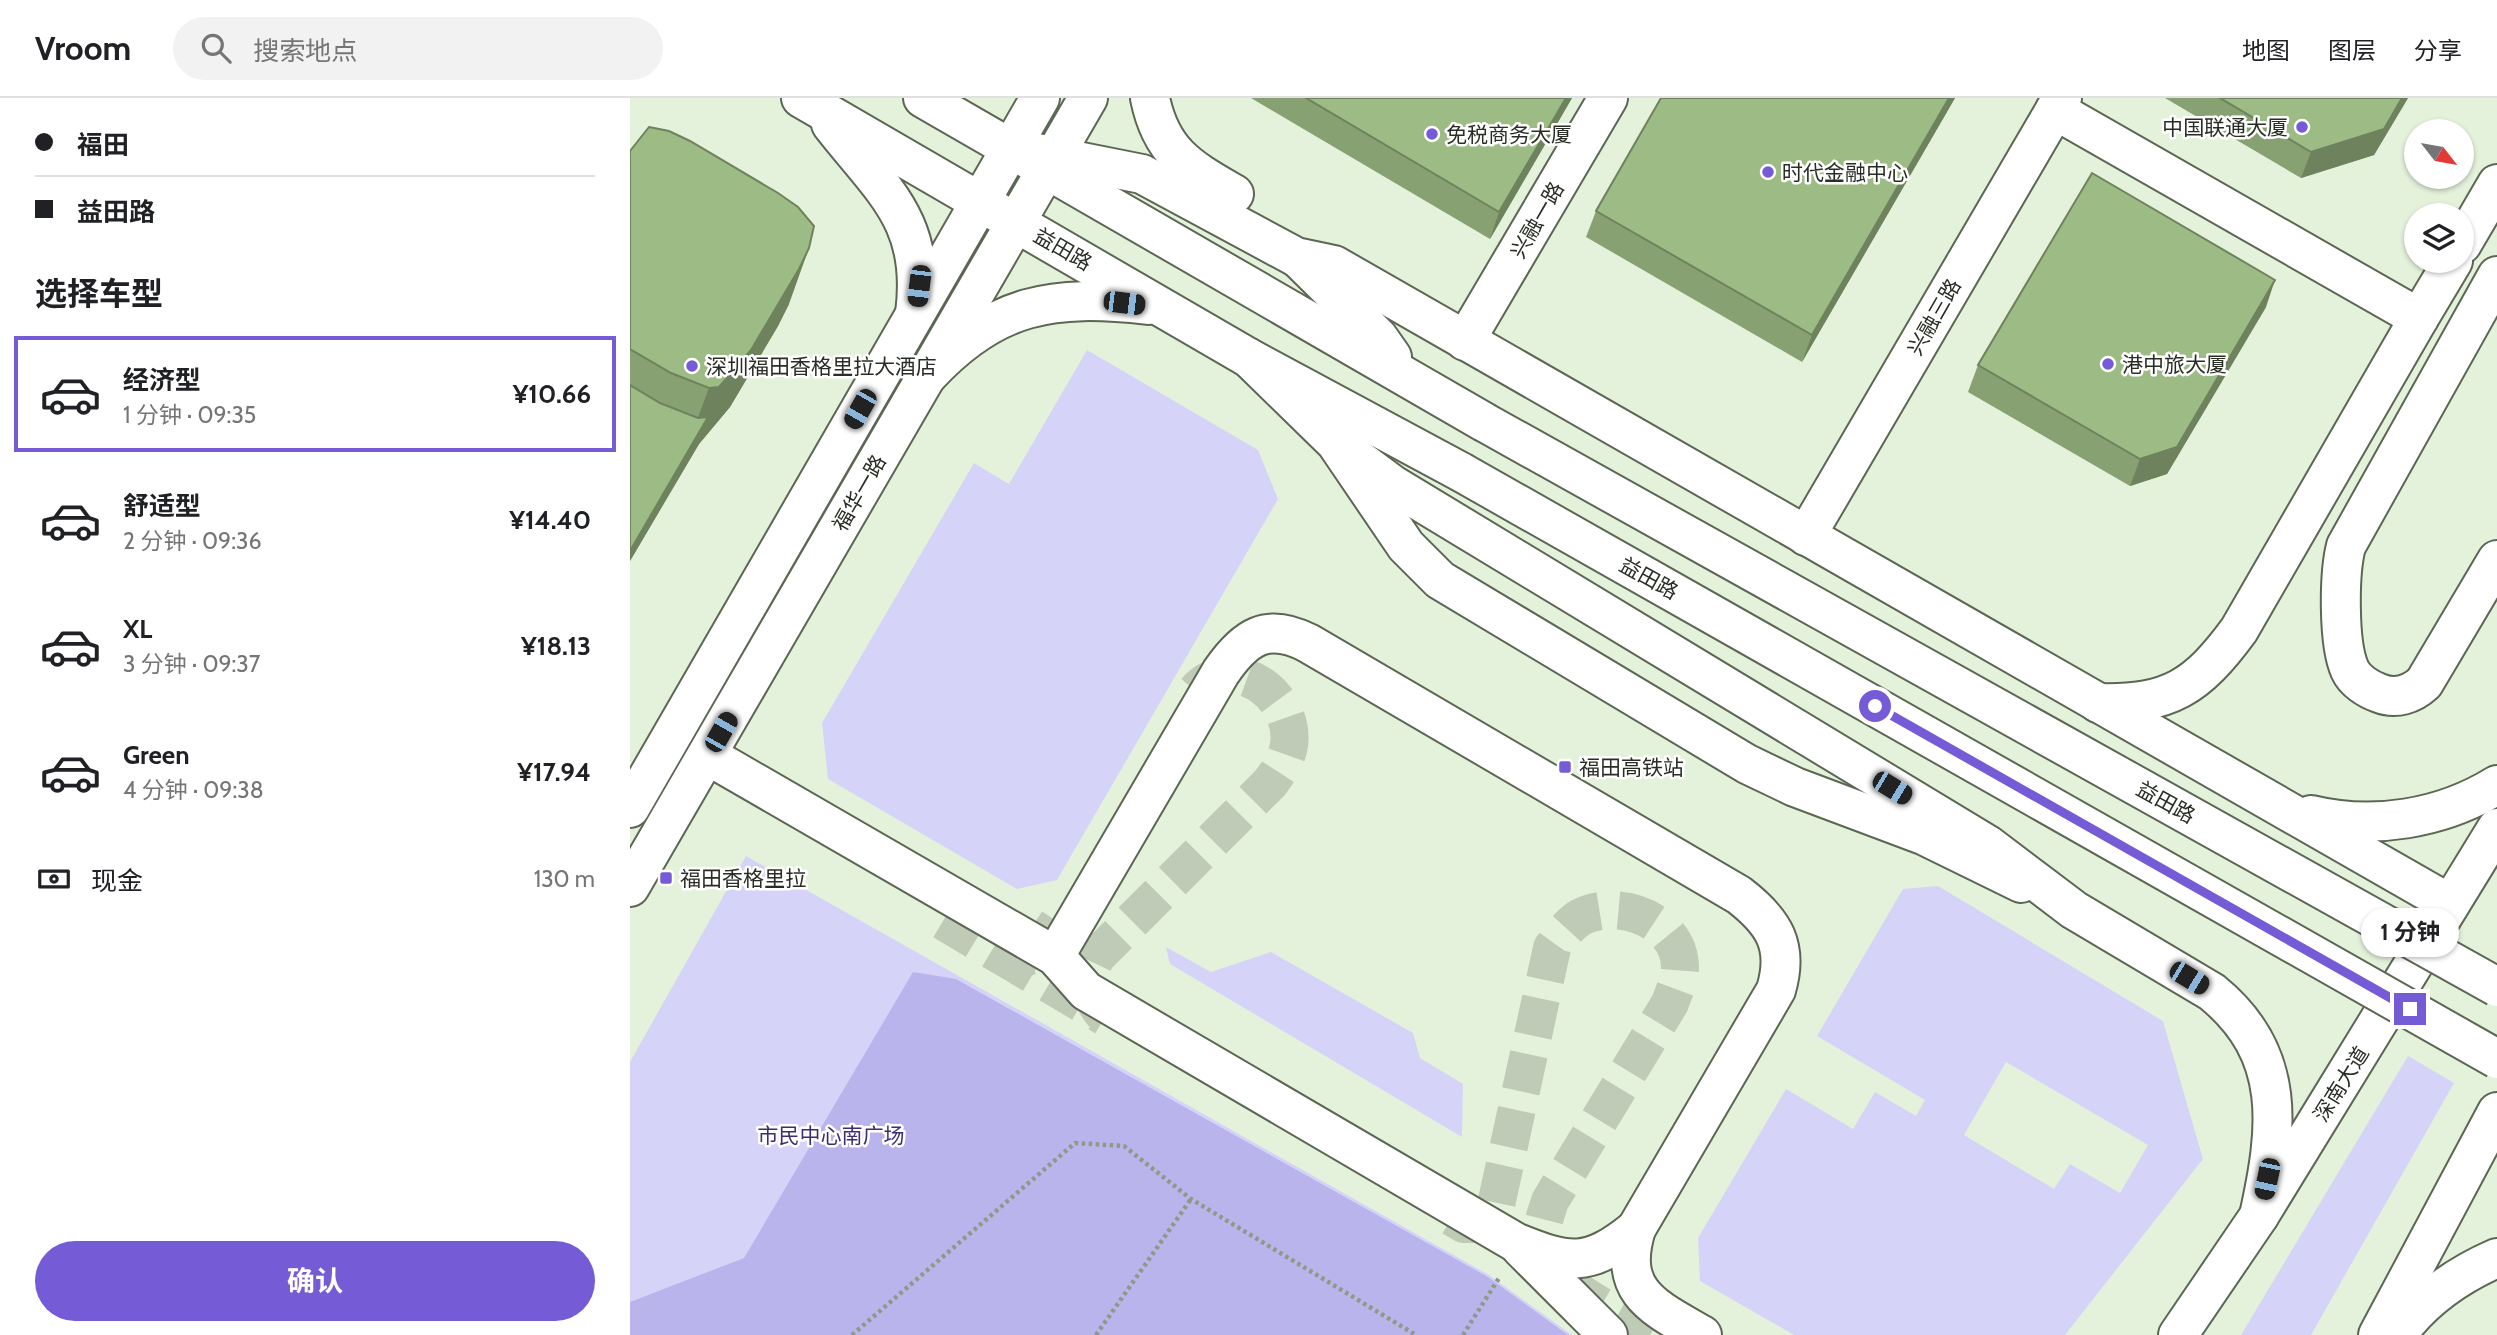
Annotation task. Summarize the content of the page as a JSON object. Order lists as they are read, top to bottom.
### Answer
{
  "streets": {
    "main road": [
      "兴融一路",
      "益田路",
      "兴融三路",
      "福华一路",
      "深南大道"
    ]
  },
  "crossings": [
    ["益田路", "福华一路"]
  ],
  "parks": ["市民中心南广场"],
  "places": {
    "other": [
      "中国联通大厦",
      "免税商务大厦",
      "时代金融中心",
      "港中旅大厦",
      "深圳福田香格里拉大酒店"
    ],
    "transit": ["福田高铁站", "福田香格里拉"]
  },
  "north": "bottom right",
  "page": {
    "header": "Vroom",
    "search": "搜索地点",
    "nav": ["地图", "图层", "分享"],
    "banner": ["福田", "益田路"],
    "heading": "选择车型",
    "list": [
      {
        "name": "经济型",
        "note": "1 分钟 · 09:35",
        "value": "¥10.66"
      },
      {
        "name": "舒适型",
        "note": "2 分钟 · 09:36",
        "value": "¥14.40"
      },
      {
        "name": "XL",
        "note": "3 分钟 · 09:37",
        "value": "¥18.13"
      },
      {
        "name": "Green",
        "note": "4 分钟 · 09:38",
        "value": "¥17.94"
      }
    ],
    "pay": ["现金", "130 m"],
    "bubble": "1 分钟",
    "buttons": "确认"
  }
}
